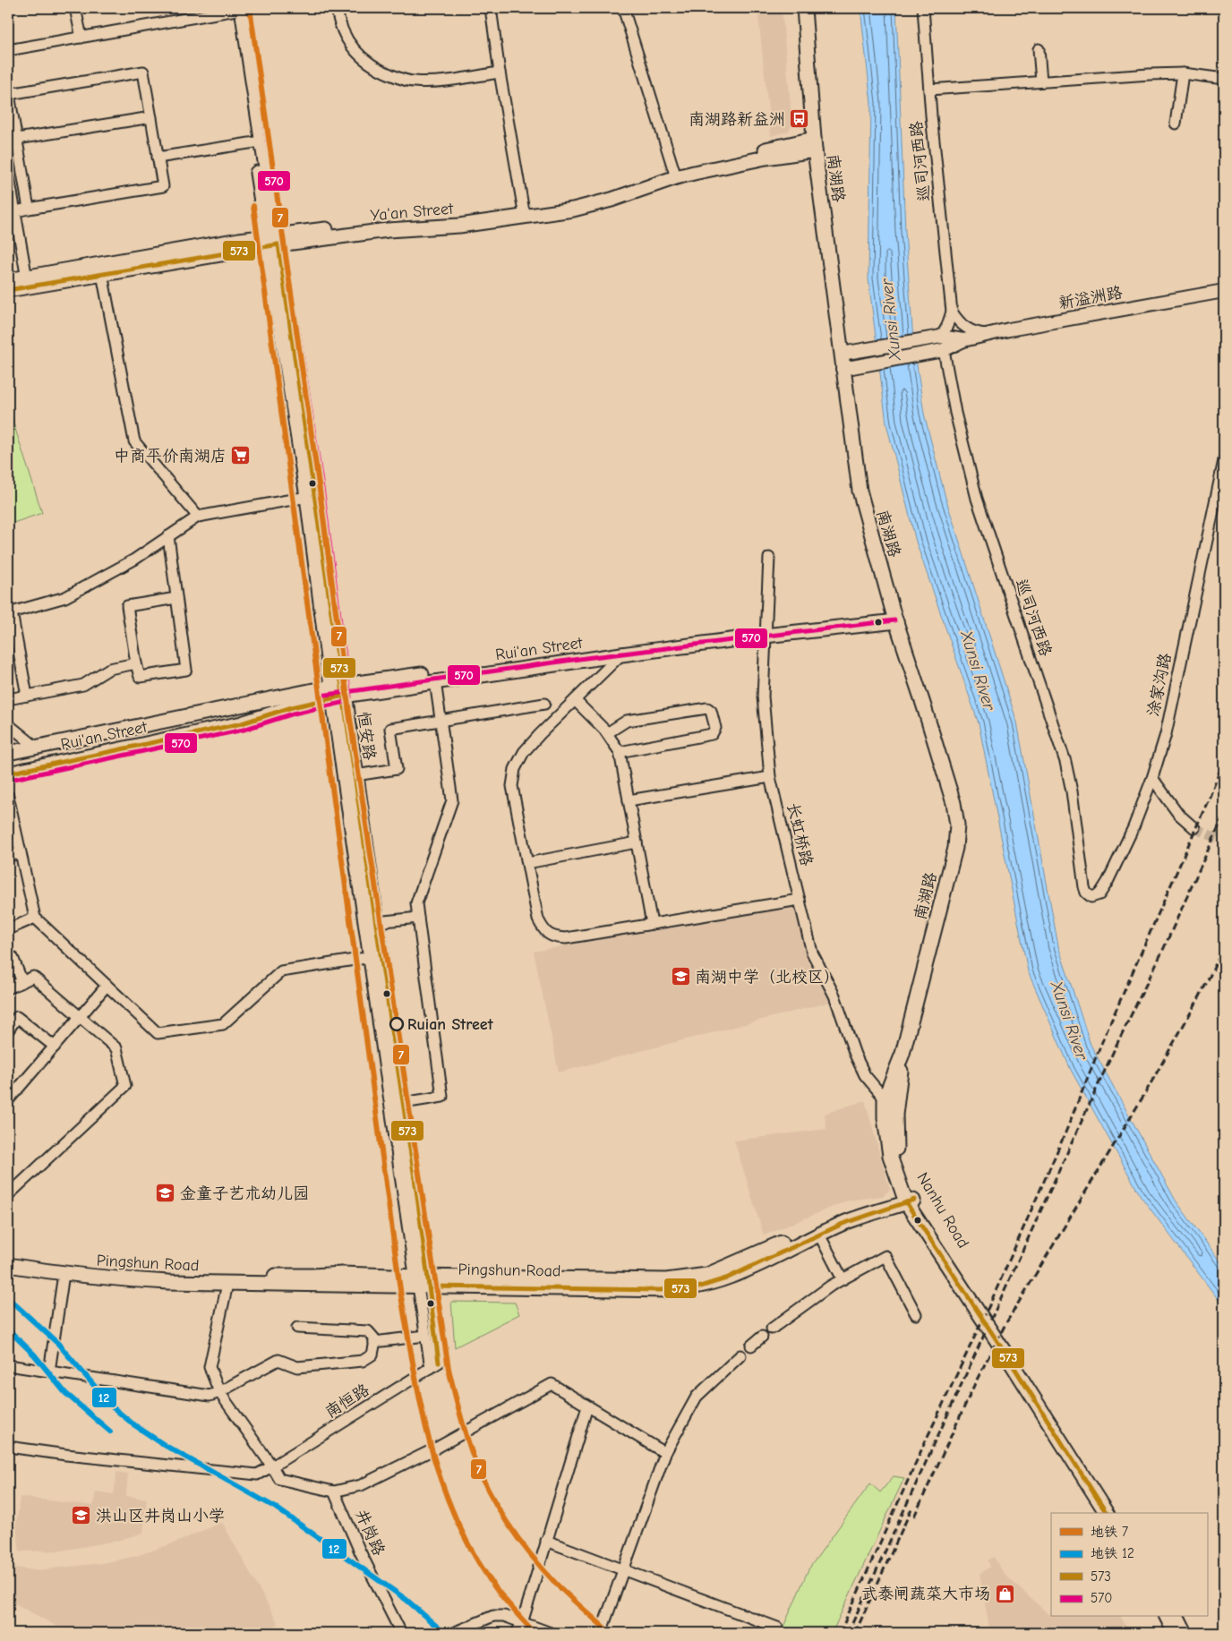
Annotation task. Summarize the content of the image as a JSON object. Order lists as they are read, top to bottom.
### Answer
{
  "streets": {
    "main road": [
      "南湖路",
      "Ya'an Street",
      "Rui'an Street",
      "恒安路",
      "Nanhu Road",
      "Pingshun Road"
    ],
    "street": [
      "巡司河西路",
      "新溢洲路",
      "涂家沟路",
      "长虹桥路",
      "南恒路",
      "井岗路"
    ]
  },
  "crossings": [
    ["巡司河西路", "涂家沟路"],
    ["南湖路", "Ya'an Street"],
    ["南湖路", "Rui'an Street"],
    ["南湖路", "Nanhu Road"],
    ["Ya'an Street", "恒安路"],
    ["Rui'an Street", "恒安路"],
    ["Rui'an Street", "长虹桥路"],
    ["恒安路", "Pingshun Road"],
    ["恒安路", "南恒路"],
    ["长虹桥路", "Nanhu Road"],
    ["Nanhu Road", "Pingshun Road"]
  ],
  "water": ["Xunsi River"],
  "places": {
    "bus stop": ["南湖路新益洲"],
    "supermarket": ["中商平价南湖店"],
    "school or university": ["南湖中学（北校区）", "金童子艺术幼儿园", "洪山区井岗山小学"],
    "other": ["Ruian Street"],
    "shop": ["武泰闸蔬菜大市场"]
  },
  "lines": [
    "metro line 7",
    "transit line 570",
    "transit line 573",
    "metro line 12"
  ],
  "legend": [
    "地铁 7",
    "地铁 12",
    "573",
    "570"
  ]
}
